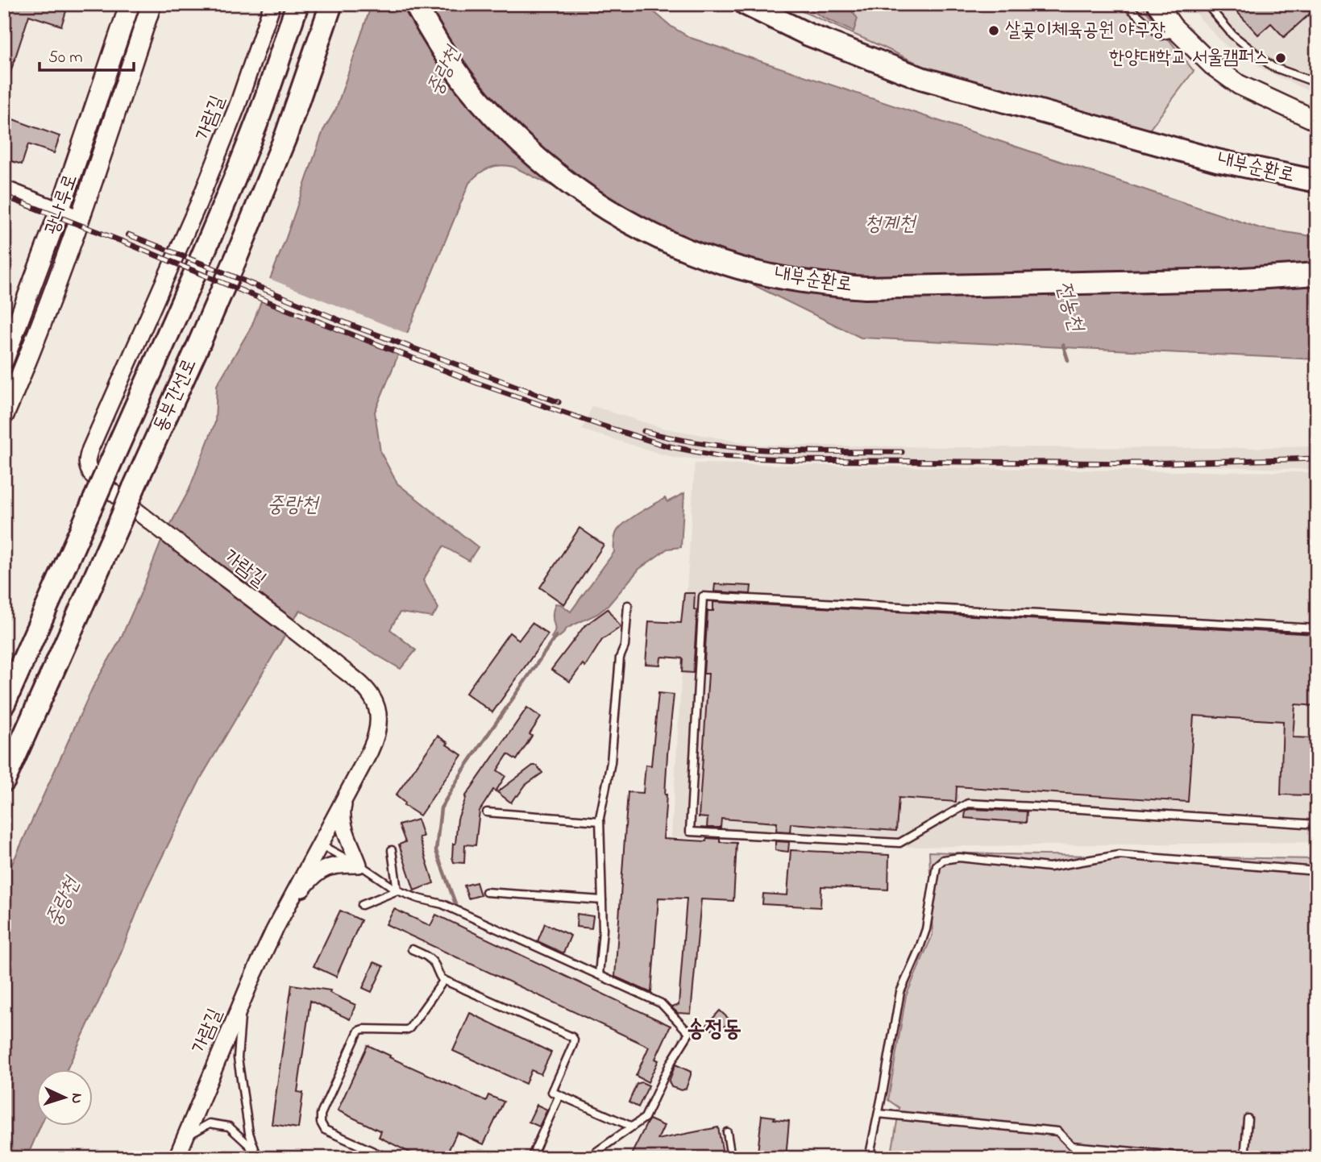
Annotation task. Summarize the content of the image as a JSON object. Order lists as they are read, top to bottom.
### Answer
{
  "streets": {
    "highway": ["내부순환로", "동부간선로"],
    "main road": ["광나루로"],
    "street": ["가람길"]
  },
  "districts": ["송정동"],
  "water": ["중랑천", "청계천", "전농천"],
  "places": ["살곶이체육공원 야구장", "한양대학교 서울캠퍼스"],
  "scale_bar": "50 m",
  "north": "right"
}
